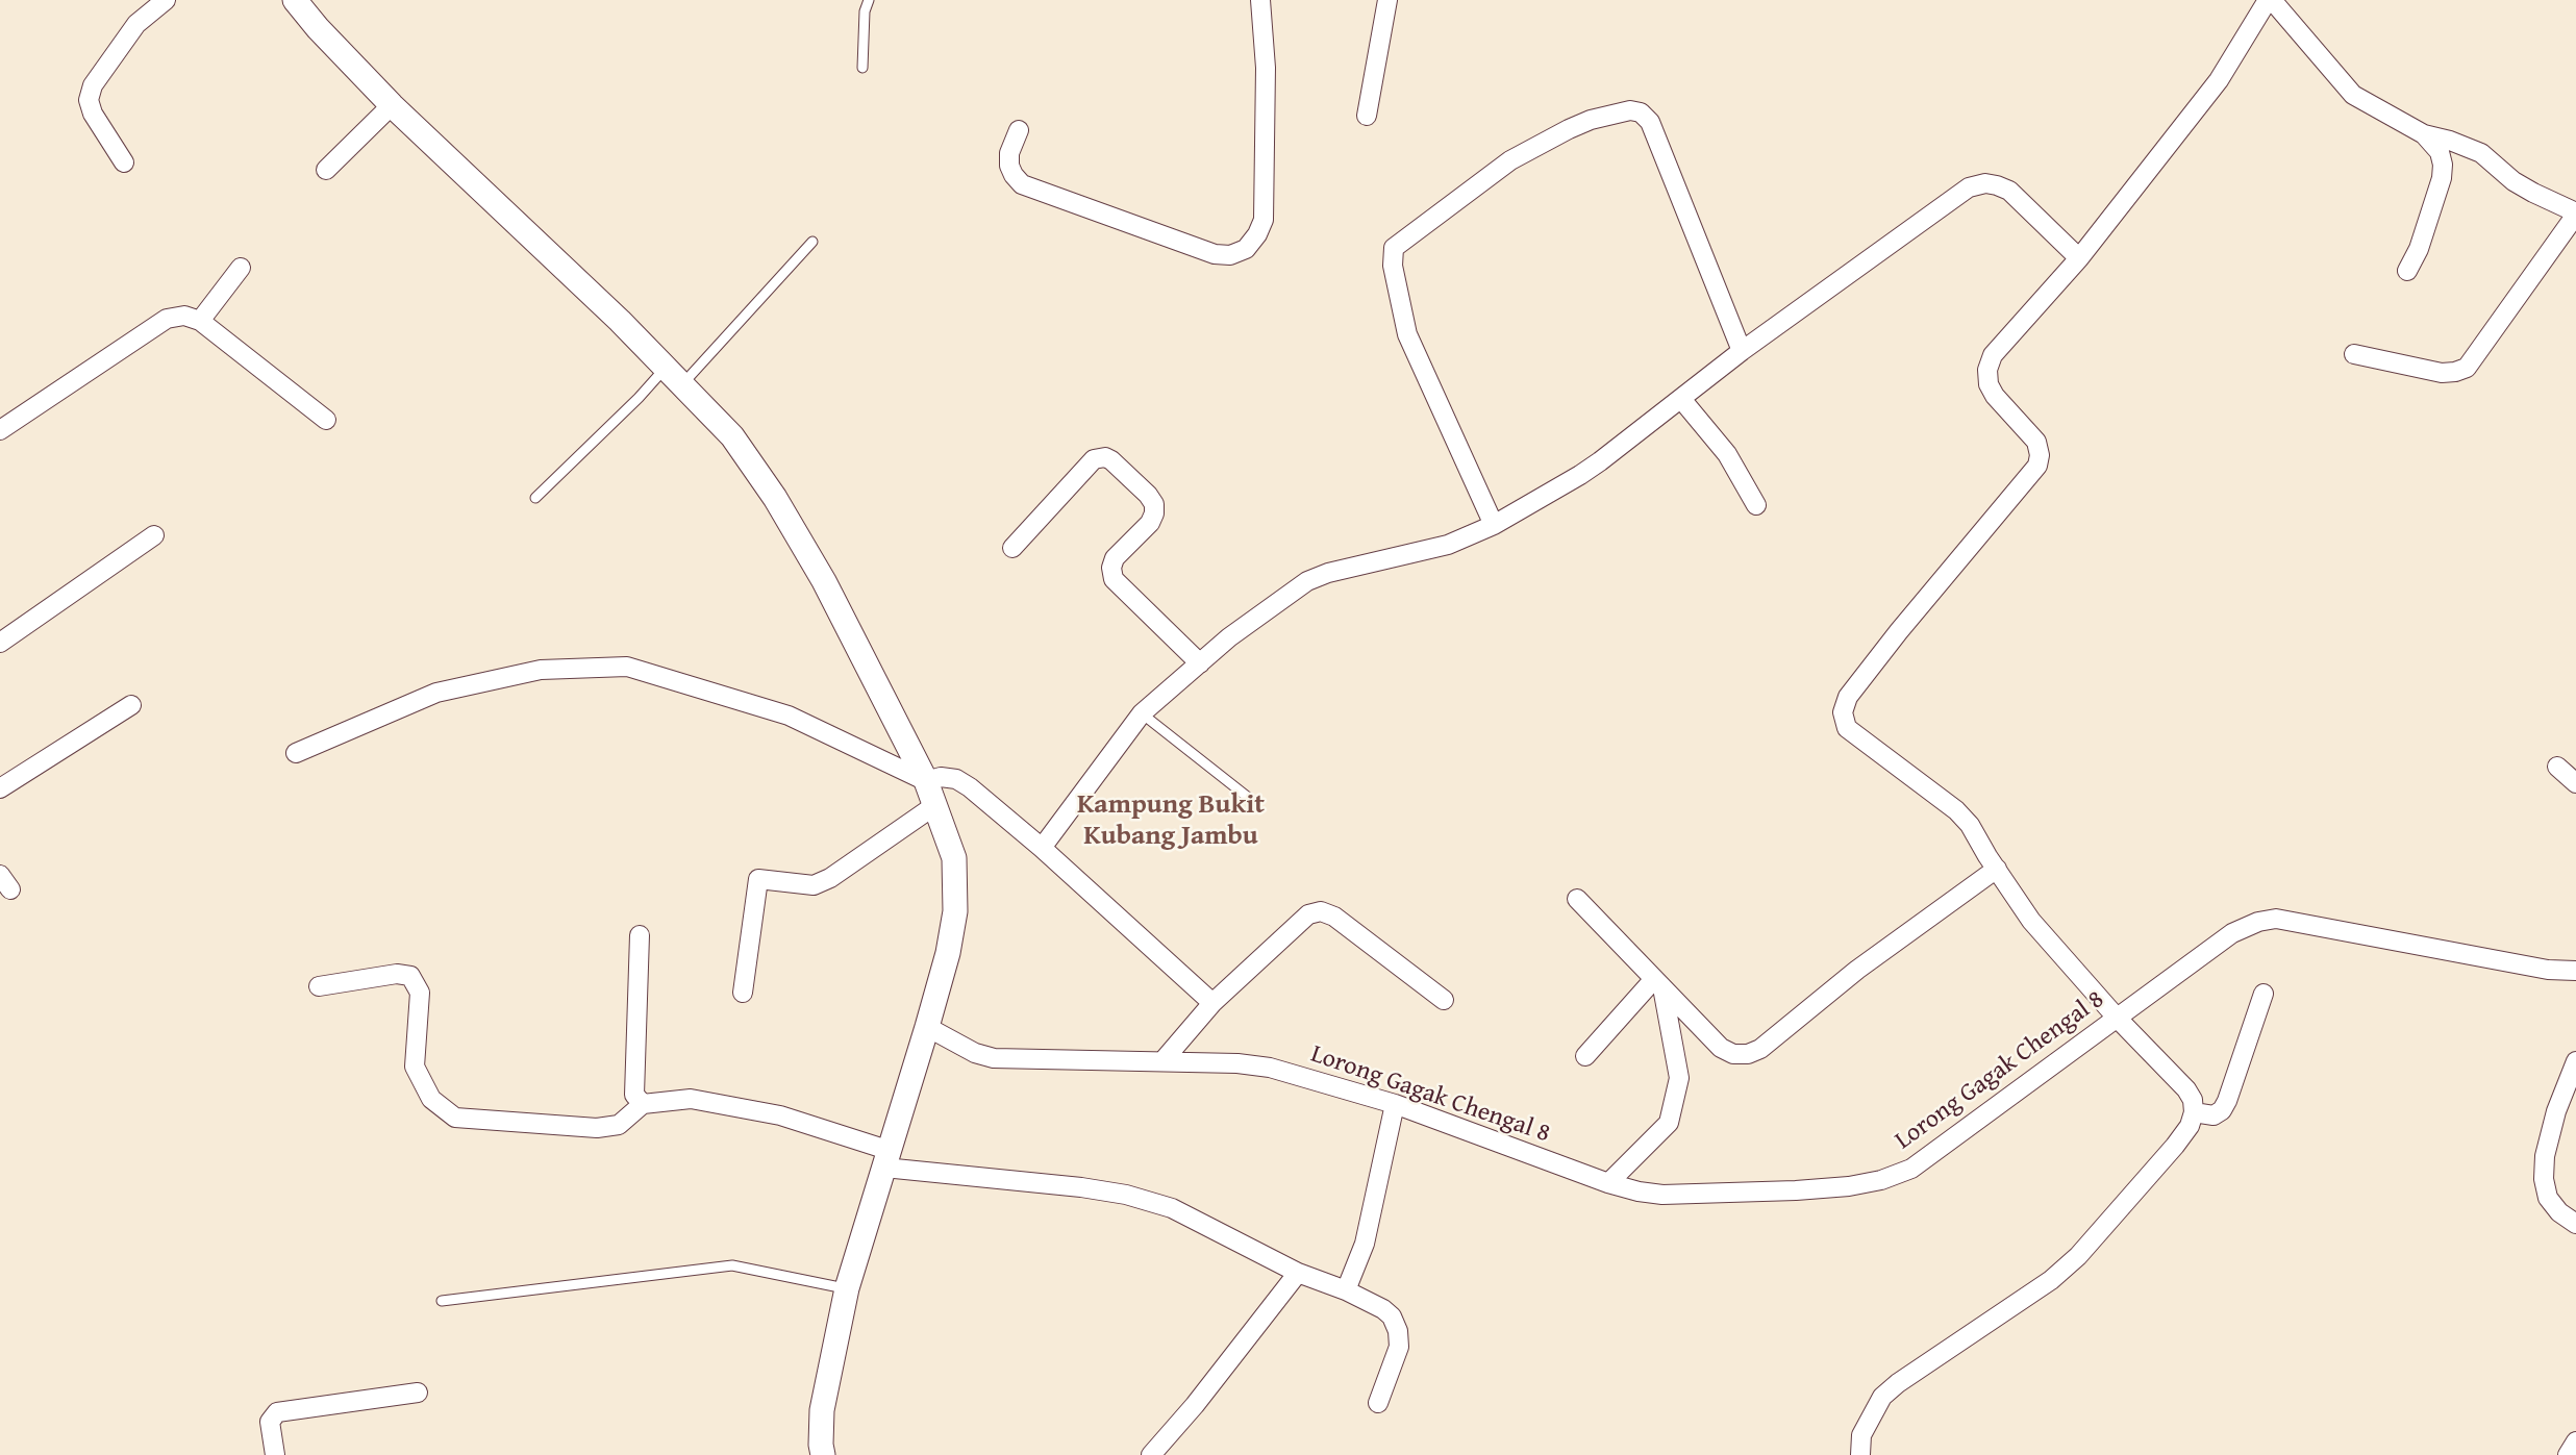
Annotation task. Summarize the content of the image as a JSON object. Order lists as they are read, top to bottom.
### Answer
{
  "streets": {
    "street": ["Lorong Gagak Chengal 8"]
  },
  "districts": ["Kampung Bukit Kubang Jambu"]
}
